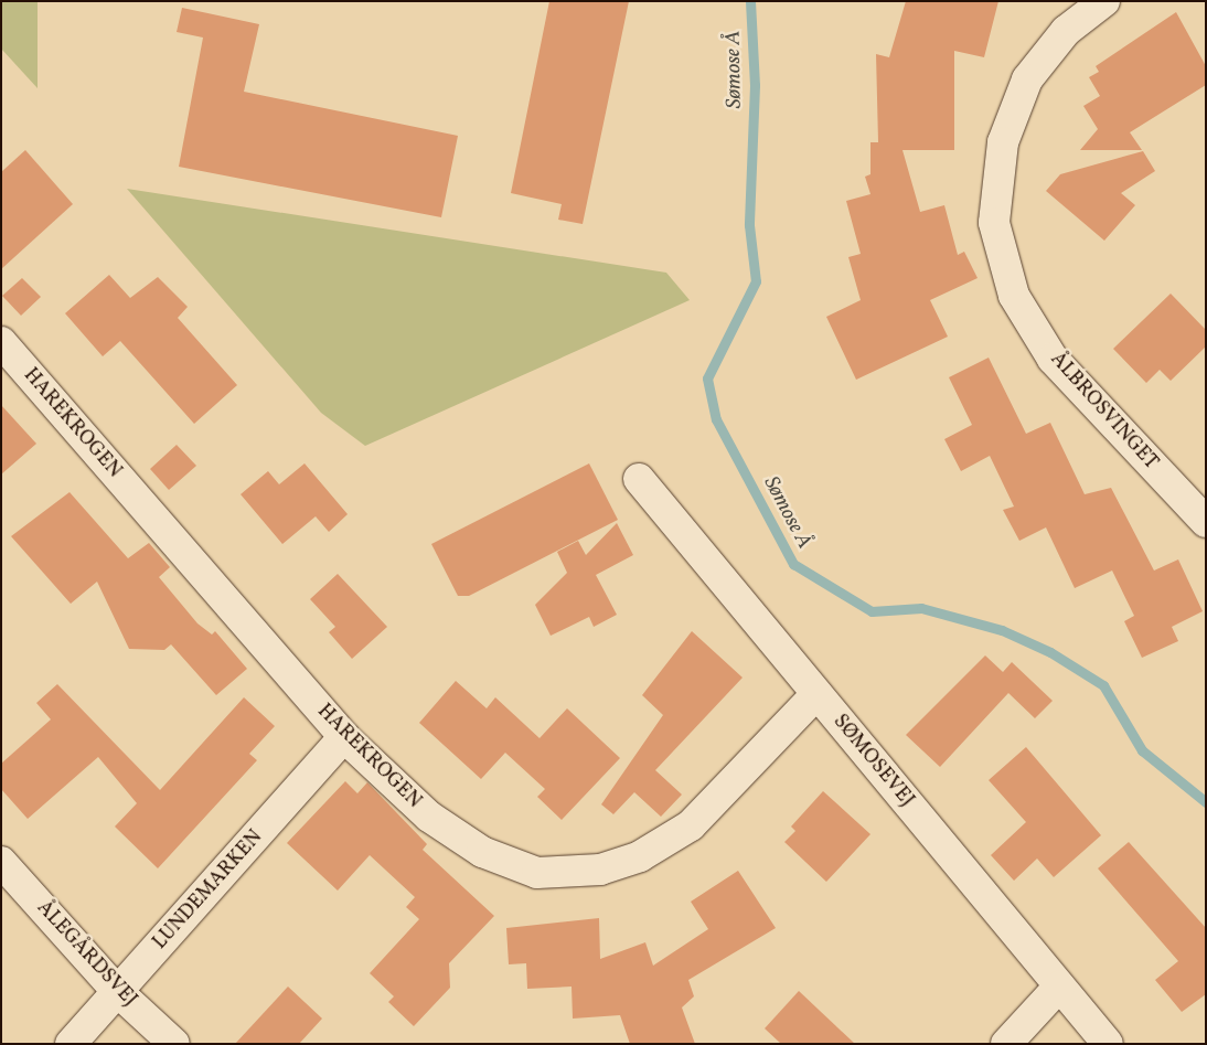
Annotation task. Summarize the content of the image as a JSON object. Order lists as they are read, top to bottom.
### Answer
{
  "streets": {
    "street": [
      "ÅLBROSVINGET",
      "HAREKROGEN",
      "SØMOSEVEJ",
      "LUNDEMARKEN",
      "ÅLEGÅRDSVEJ"
    ]
  },
  "crossings": [
    ["HAREKROGEN", "SØMOSEVEJ"],
    ["HAREKROGEN", "LUNDEMARKEN"],
    ["LUNDEMARKEN", "ÅLEGÅRDSVEJ"]
  ],
  "water": ["Sømose Å"]
}
